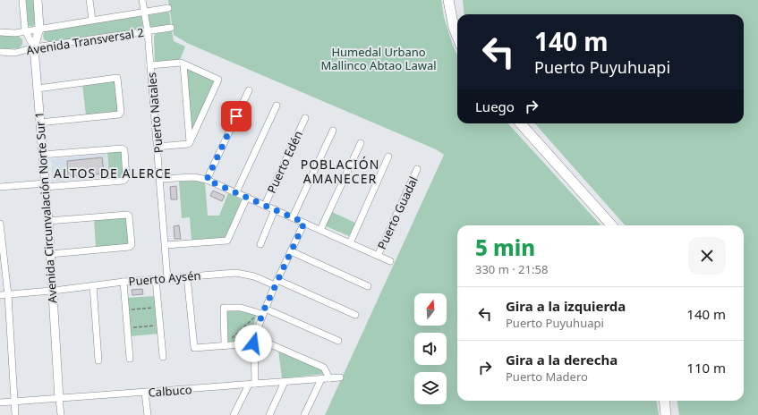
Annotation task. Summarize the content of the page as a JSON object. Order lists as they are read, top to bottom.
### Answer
{
  "streets": {
    "street": [
      "Avenida Transversal 2",
      "Puerto Natales",
      "Puerto Edén",
      "Avenida Circunvalación Norte Sur 1",
      "Puerto Guadal",
      "Puerto Aysén",
      "Calbuco"
    ]
  },
  "crossings": [
    ["Avenida Transversal 2", "Puerto Natales"],
    ["Avenida Transversal 2", "Avenida Circunvalación Norte Sur 1"],
    ["Puerto Natales", "Puerto Aysén"],
    ["Avenida Circunvalación Norte Sur 1", "Puerto Aysén"],
    ["Avenida Circunvalación Norte Sur 1", "Calbuco"]
  ],
  "districts": ["POBLACIÓN AMANECER", "ALTOS DE ALERCE"],
  "parks": ["Humedal Urbano Mallinco Abtao Lawal"],
  "north": "top",
  "page": {
    "turn": ["140 m", "Puerto Puyuhuapi"],
    "then": "Luego",
    "heading": ["5 min", "330 m · 21:58"],
    "list": [
      {
        "name": "Gira a la izquierda",
        "note": "Puerto Puyuhuapi",
        "value": "140 m"
      },
      {
        "name": "Gira a la derecha",
        "note": "Puerto Madero",
        "value": "110 m"
      }
    ]
  }
}
